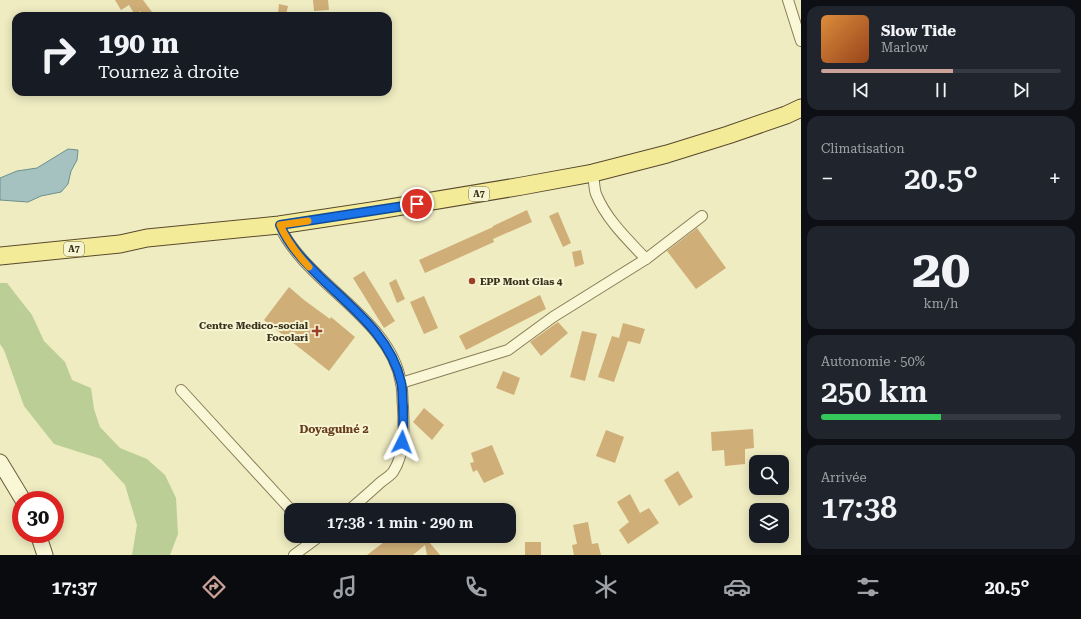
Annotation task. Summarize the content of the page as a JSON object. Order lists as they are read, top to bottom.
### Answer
{
  "streets": {
    "main road": ["A7"]
  },
  "districts": ["Doyaguiné 2"],
  "places": {
    "other": ["EPP Mont Glas 4"],
    "health": ["Centre Medico-social Focolari"]
  },
  "page": {
    "turn": ["190 m", "Tournez à droite"],
    "song": ["Slow Tide", "Marlow"],
    "tile": [
      "Climatisation",
      ["20", "km/h"],
      ["Autonomie · 50%", "250 km"],
      ["Arrivée", "17:38"]
    ],
    "heat": ["−", "20.5°", "+"],
    "limit": "30",
    "trip": "17:38 · 1 min · 290 m",
    "tabs": ["17:37", "20.5°"]
  }
}
